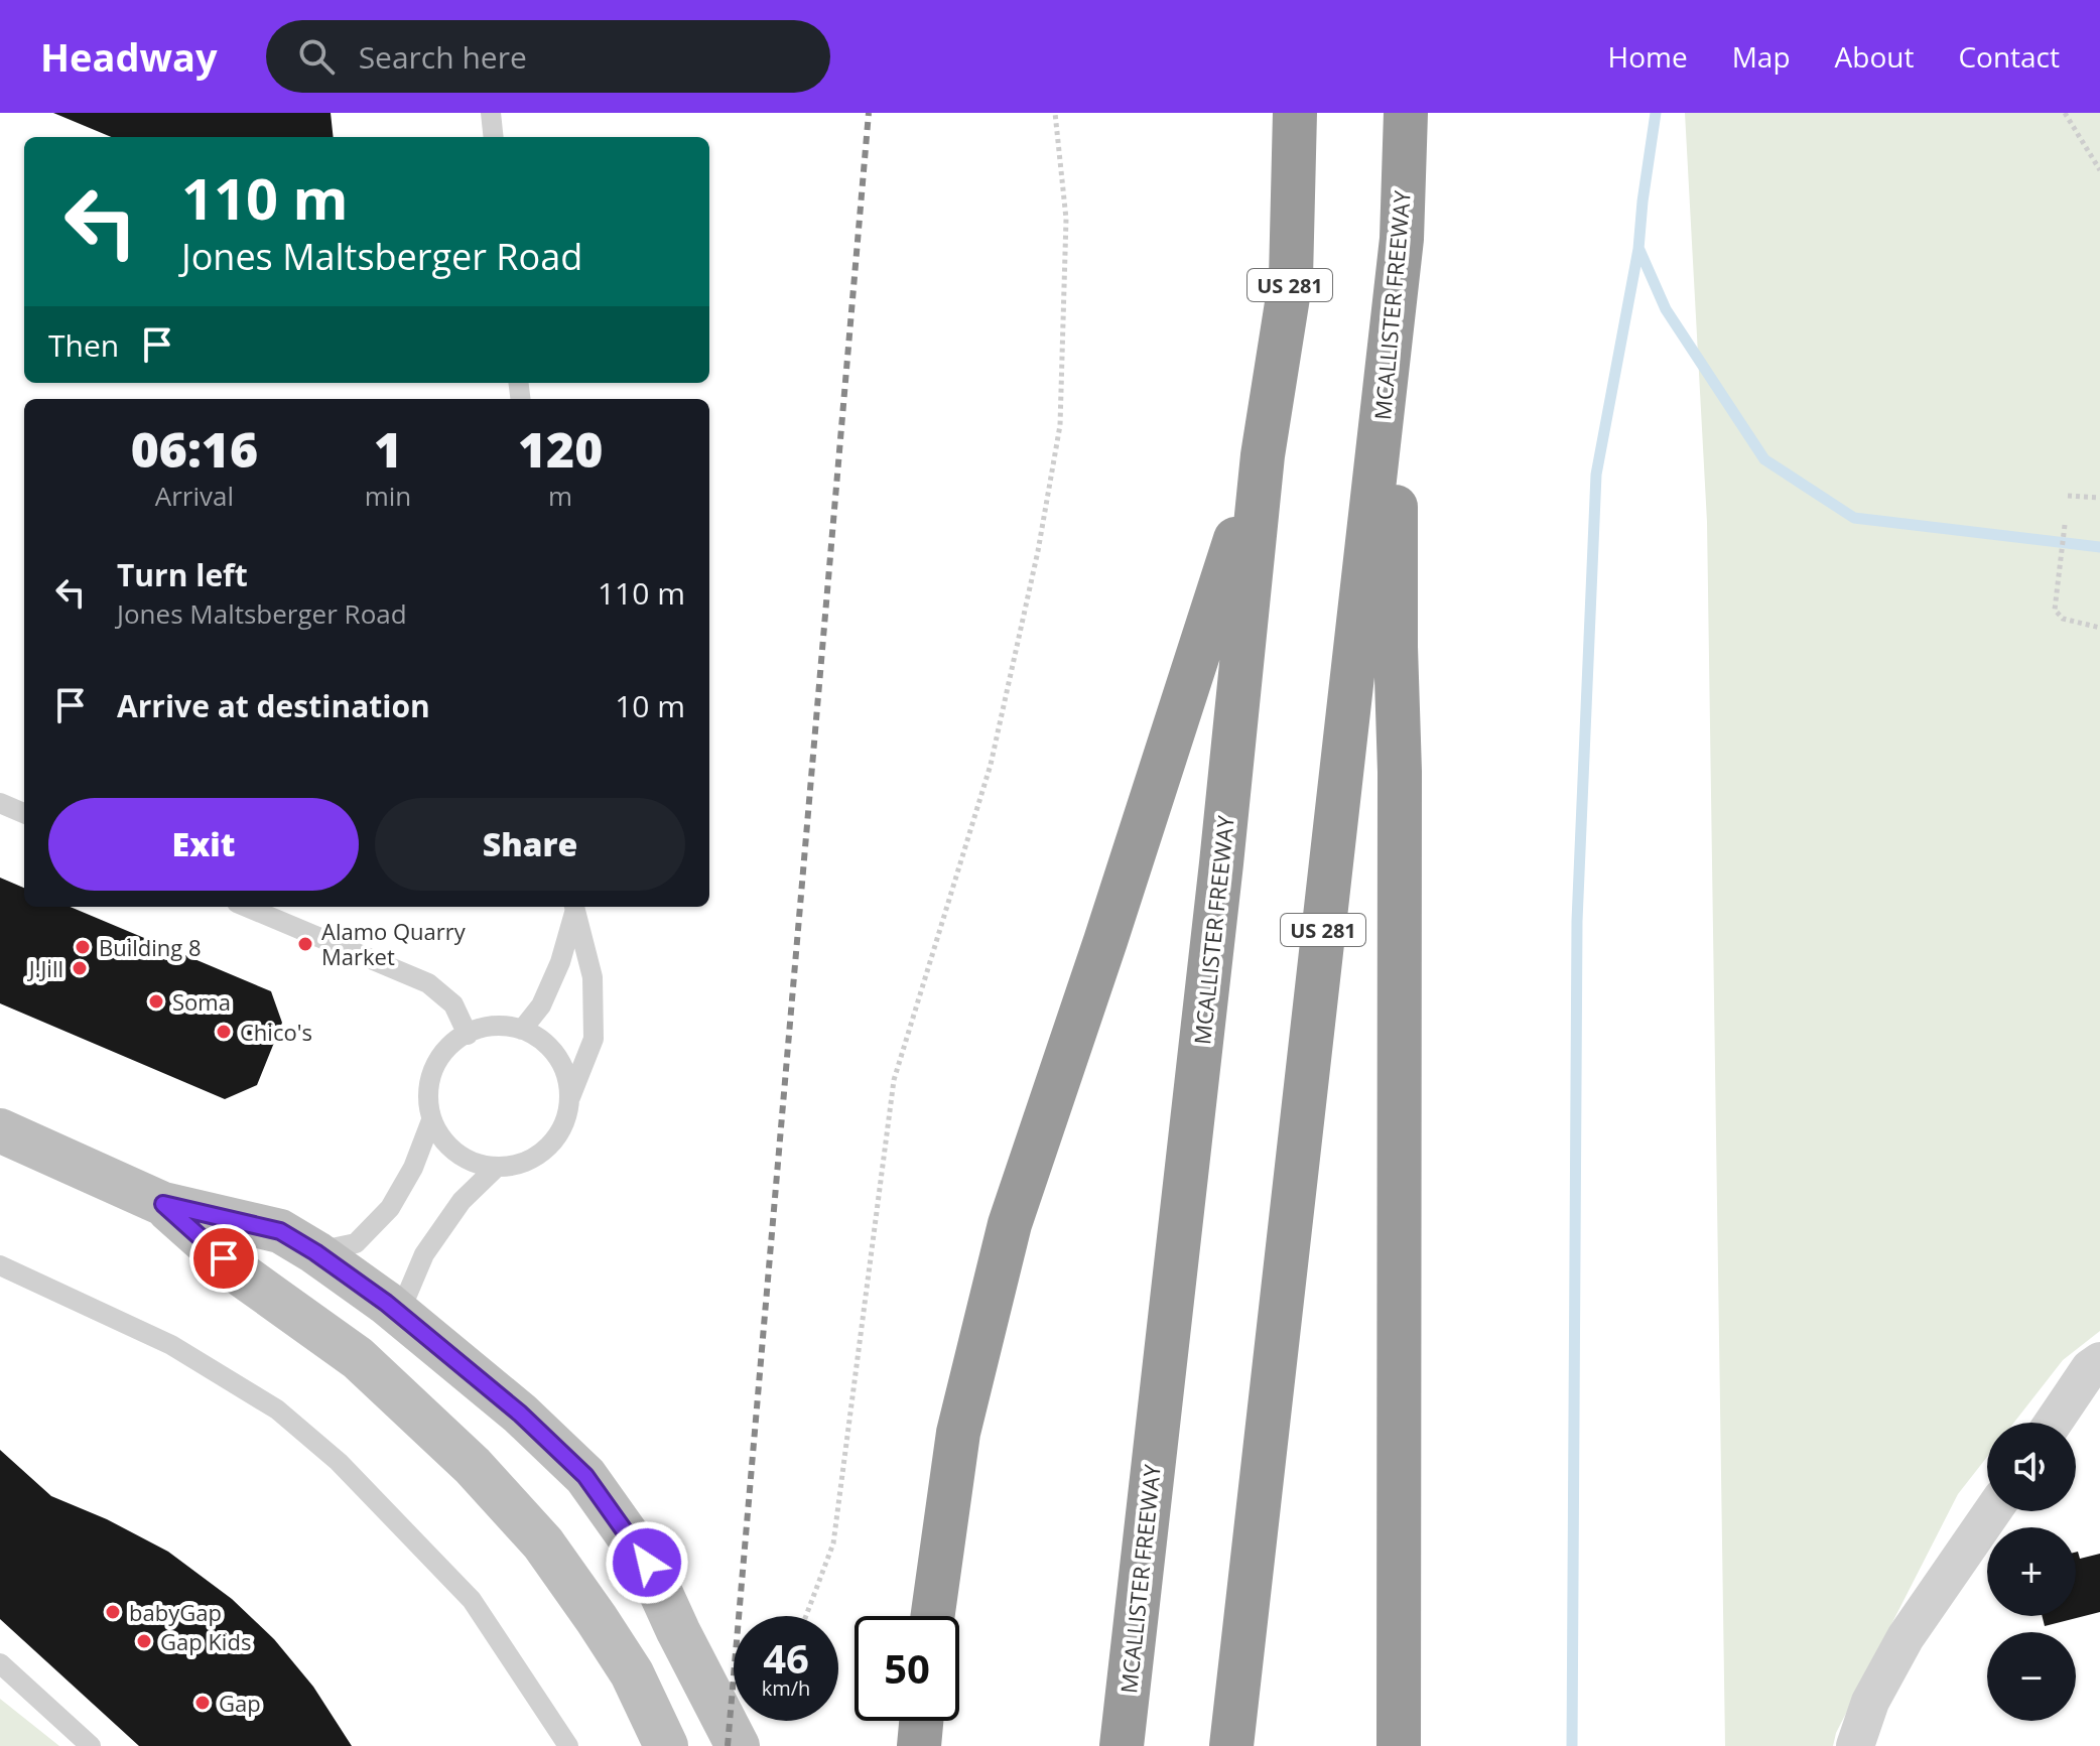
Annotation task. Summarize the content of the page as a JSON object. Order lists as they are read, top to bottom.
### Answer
{
  "streets": {
    "highway": ["US 281", "MCALLISTER FREEWAY"]
  },
  "places": [
    "Alamo Quarry Market",
    "Building 8",
    "J.Jill",
    "Soma",
    "Chico's",
    "babyGap",
    "Gap Kids",
    "Gap"
  ],
  "page": {
    "header": "Headway",
    "search": "Search here",
    "nav": [
      "Home",
      "Map",
      "About",
      "Contact"
    ],
    "turn": ["110 m", "Jones Maltsberger Road"],
    "then": "Then",
    "eta": [
      "06:16",
      "Arrival",
      "1",
      "min",
      "120",
      "m"
    ],
    "list": [
      {
        "name": "Turn left",
        "note": "Jones Maltsberger Road",
        "value": "110 m"
      },
      {
        "name": "Arrive at destination",
        "value": "10 m"
      }
    ],
    "buttons": ["Exit", "Share"],
    "map_buttons": ["+", "−"],
    "speed": "46 km/h",
    "limit": "50"
  }
}
